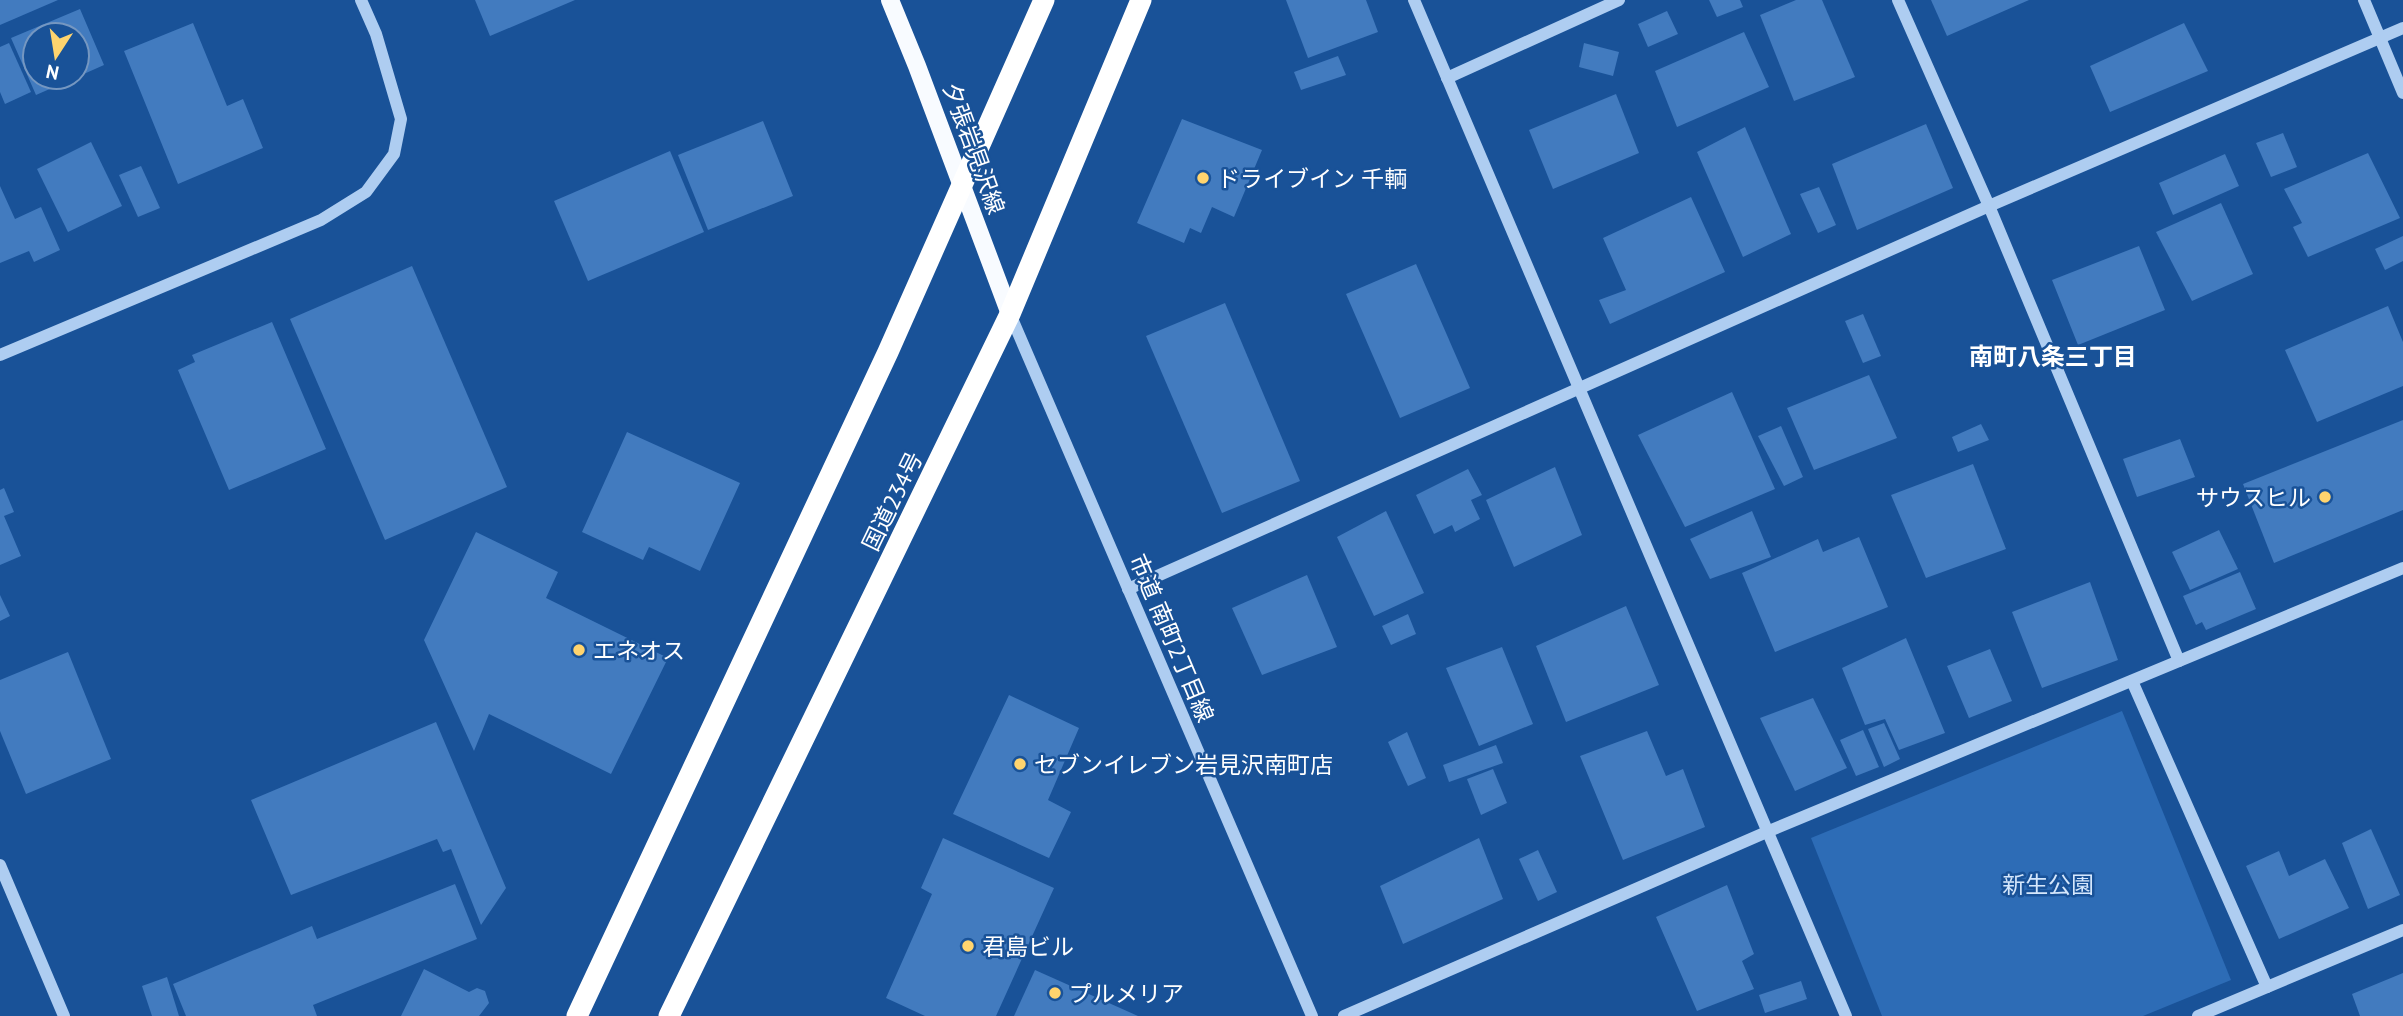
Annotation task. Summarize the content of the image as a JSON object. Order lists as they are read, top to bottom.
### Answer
{
  "streets": {
    "highway": ["国道234号"],
    "main road": ["夕張岩見沢線"],
    "street": ["市道 南町2丁目線"]
  },
  "crossings": [
    ["夕張岩見沢線", "国道234号"],
    ["夕張岩見沢線", "市道 南町2丁目線"],
    ["国道234号", "市道 南町2丁目線"]
  ],
  "districts": ["南町八条三丁目"],
  "parks": ["新生公園"],
  "places": [
    "ドライブイン 千輌",
    "サウスヒル",
    "エネオス",
    "セブンイレブン岩見沢南町店",
    "君島ビル",
    "プルメリア"
  ],
  "north": "bottom"
}
